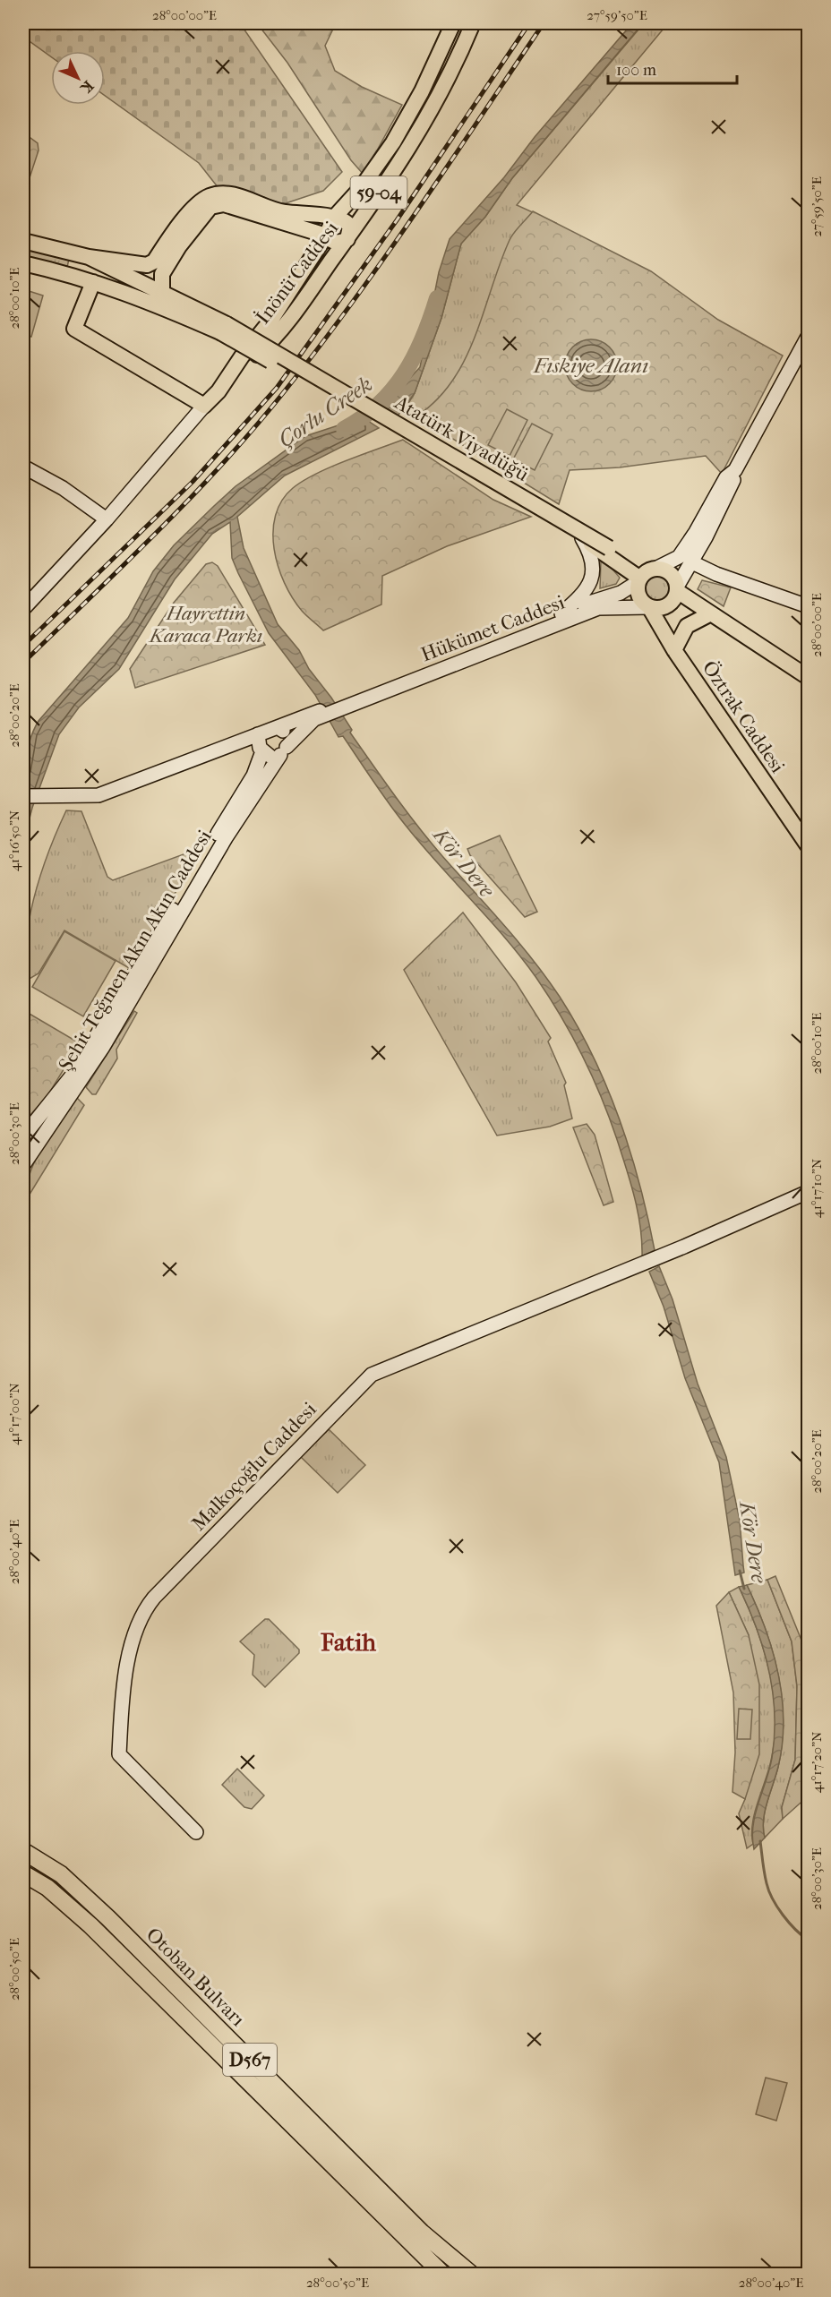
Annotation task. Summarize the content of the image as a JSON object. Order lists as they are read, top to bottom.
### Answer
{
  "streets": {
    "highway": ["Otoban Bulvarı", "D567"],
    "main road": [
      "59-04",
      "İnönü Caddesi",
      "Atatürk Viyadüğü",
      "Hükümet Caddesi",
      "Öztrak Caddesi",
      "Şehit Teğmen Akın Akın Caddesi",
      "Malkoçoğlu Caddesi"
    ]
  },
  "crossings": [
    ["59-04", "İnönü Caddesi"],
    ["Atatürk Viyadüğü", "Hükümet Caddesi"],
    ["Atatürk Viyadüğü", "Öztrak Caddesi"],
    ["Hükümet Caddesi", "Öztrak Caddesi"],
    ["Hükümet Caddesi", "Şehit Teğmen Akın Akın Caddesi"]
  ],
  "districts": ["Fatih"],
  "water": ["Fıskiye Alanı", "Çorlu Creek", "Kör Dere"],
  "parks": ["Hayrettin Karaca Parkı"],
  "scale_bar": "100 m",
  "north": "bottom right",
  "coordinates": [
    "28°00'00\"E",
    "27°59'50\"E",
    "28°00'10\"E",
    "28°00'20\"E",
    "41°16'50\"N",
    "28°00'30\"E",
    "41°17'10\"N",
    "41°17'00\"N",
    "28°00'40\"E",
    "41°17'20\"N",
    "28°00'50\"E"
  ]
}
